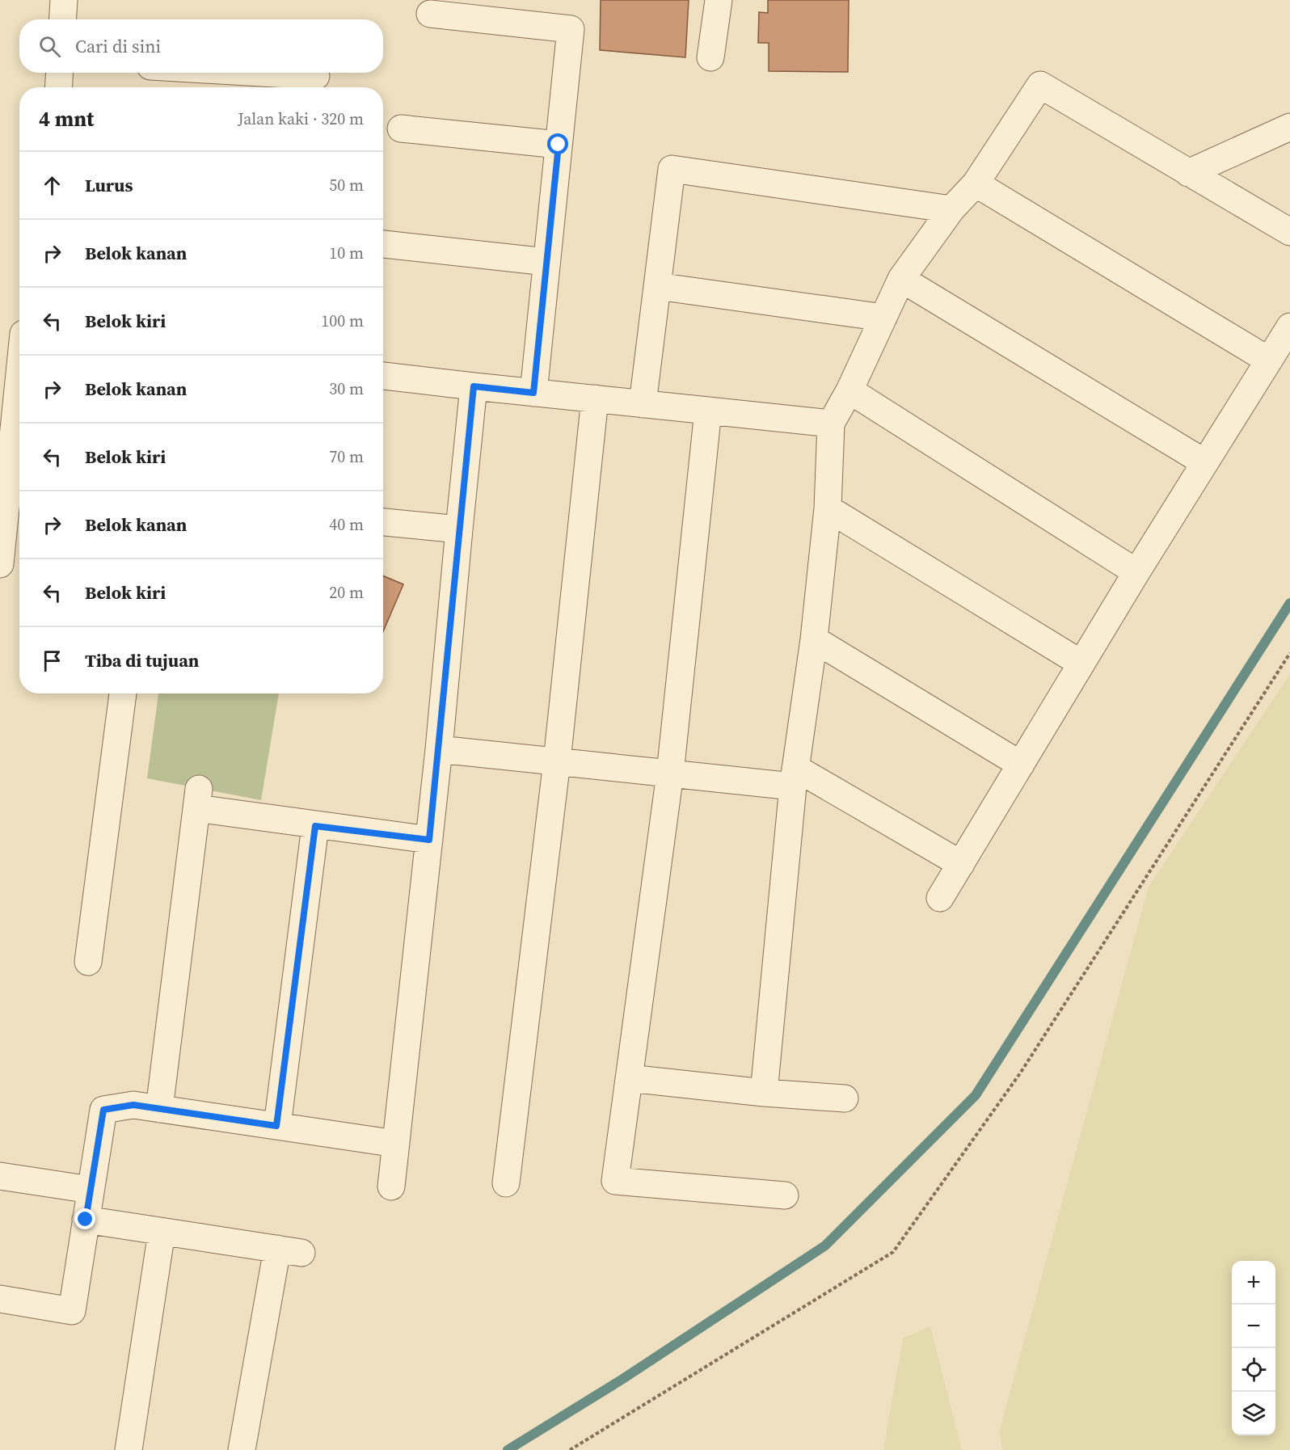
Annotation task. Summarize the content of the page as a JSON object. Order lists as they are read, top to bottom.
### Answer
{
  "page": {
    "search": "Cari di sini",
    "heading": ["4 mnt", "Jalan kaki · 320 m"],
    "list": [
      ["Lurus", "50 m"],
      ["Belok kanan", "10 m"],
      ["Belok kiri", "100 m"],
      ["Belok kanan", "30 m"],
      ["Belok kiri", "70 m"],
      ["Belok kanan", "40 m"],
      ["Belok kiri", "20 m"],
      "Tiba di tujuan"
    ],
    "map_buttons": ["+", "−"]
  }
}
